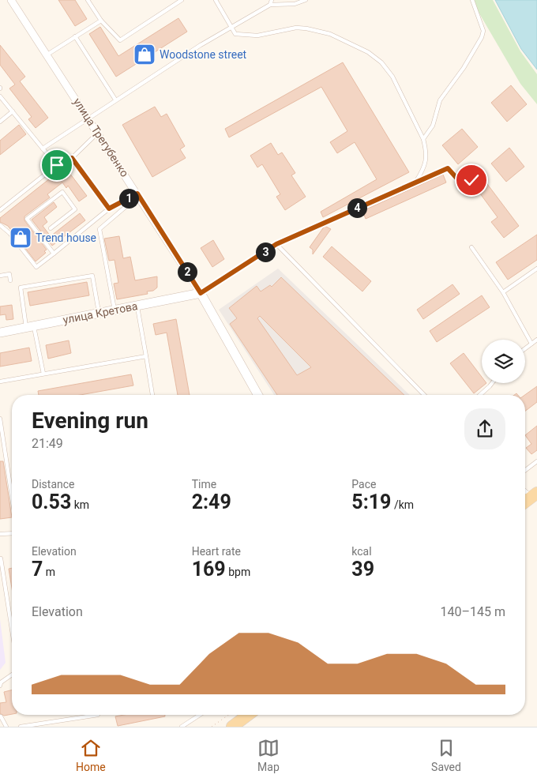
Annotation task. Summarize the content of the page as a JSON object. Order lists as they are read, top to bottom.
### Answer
{
  "streets": {
    "street": ["улица Трегубенко", "улица Кретова"]
  },
  "crossings": [
    ["улица Трегубенко", "улица Кретова"]
  ],
  "places": {
    "shop": ["Woodstone street", "Trend house"]
  },
  "page": {
    "pins": [
      "1",
      "4",
      "3",
      "2"
    ],
    "heading": ["Evening run", "21:49"],
    "stats": [
      ["Distance", "0.53 km"],
      ["Time", "2:49"],
      ["Pace", "5:19 /km"],
      ["Elevation", "7 m"],
      ["Heart rate", "169 bpm"],
      ["kcal", "39"]
    ],
    "chart": ["Elevation", "140–145 m"],
    "tabs": ["Home", "Map", "Saved"]
  }
}
